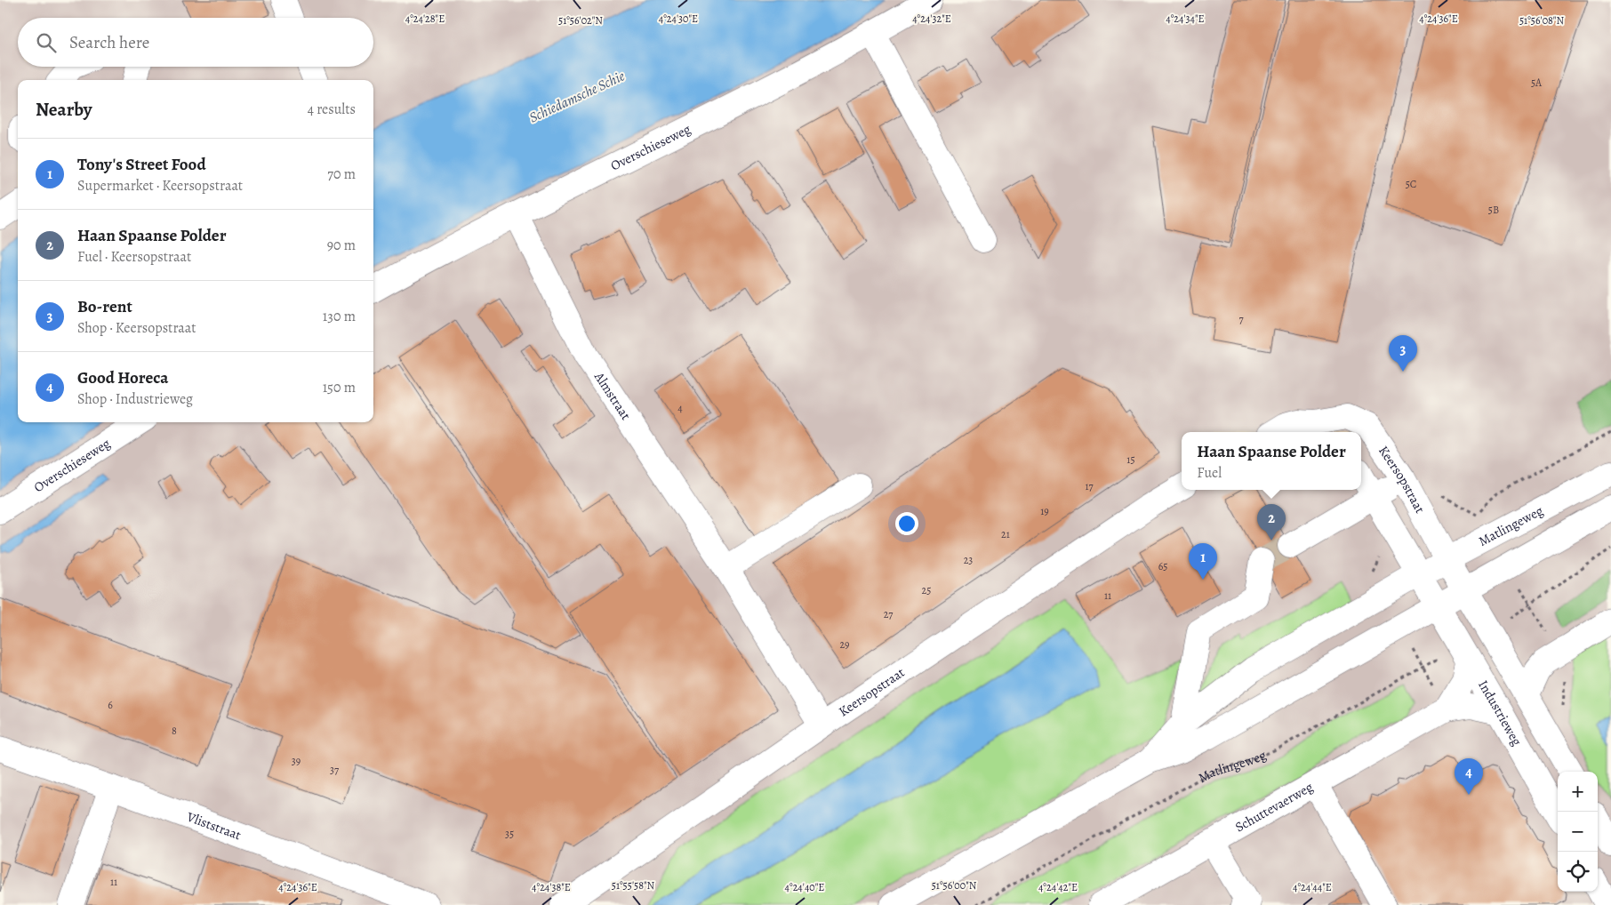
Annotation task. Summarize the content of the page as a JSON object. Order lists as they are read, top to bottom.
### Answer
{
  "streets": {
    "street": [
      "Overschieseweg",
      "Almstraat",
      "Keersopstraat",
      "Matlingeweg",
      "Industrieweg",
      "Schuttevaerweg",
      "Vliststraat"
    ]
  },
  "crossings": [
    ["Overschieseweg", "Almstraat"],
    ["Almstraat", "Keersopstraat"],
    ["Keersopstraat", "Matlingeweg"],
    ["Matlingeweg", "Industrieweg"],
    ["Matlingeweg", "Schuttevaerweg"],
    ["Industrieweg", "Schuttevaerweg"]
  ],
  "water": ["Schiedamsche Schie"],
  "house_numbers": [
    "5A",
    "5C",
    "5B",
    "7",
    "4",
    "15",
    "17",
    "19",
    "21",
    "23",
    "65",
    "25",
    "11",
    "27",
    "29",
    "6",
    "8",
    "39",
    "37",
    "35",
    "11"
  ],
  "page": {
    "search": "Search here",
    "heading": ["Nearby", "4 results"],
    "list": [
      {
        "mark": "1",
        "name": "Tony's Street Food",
        "note": "Supermarket · Keersopstraat",
        "value": "70 m"
      },
      {
        "mark": "2",
        "name": "Haan Spaanse Polder",
        "note": "Fuel · Keersopstraat",
        "value": "90 m"
      },
      {
        "mark": "3",
        "name": "Bo-rent",
        "note": "Shop · Keersopstraat",
        "value": "130 m"
      },
      {
        "mark": "4",
        "name": "Good Horeca",
        "note": "Shop · Industrieweg",
        "value": "150 m"
      }
    ],
    "pins": [
      "3",
      "2",
      "1",
      "4"
    ],
    "popup": ["Haan Spaanse Polder", "Fuel"],
    "map_buttons": ["+", "−"]
  },
  "coordinates": [
    "4°24'28\"E",
    "4°24'30\"E",
    "4°24'32\"E",
    "4°24'34\"E",
    "4°24'36\"E",
    "51°56'08\"N",
    "51°56'02\"N",
    "51°55'58\"N",
    "51°56'00\"N",
    "4°24'38\"E",
    "4°24'40\"E",
    "4°24'42\"E",
    "4°24'44\"E"
  ]
}
